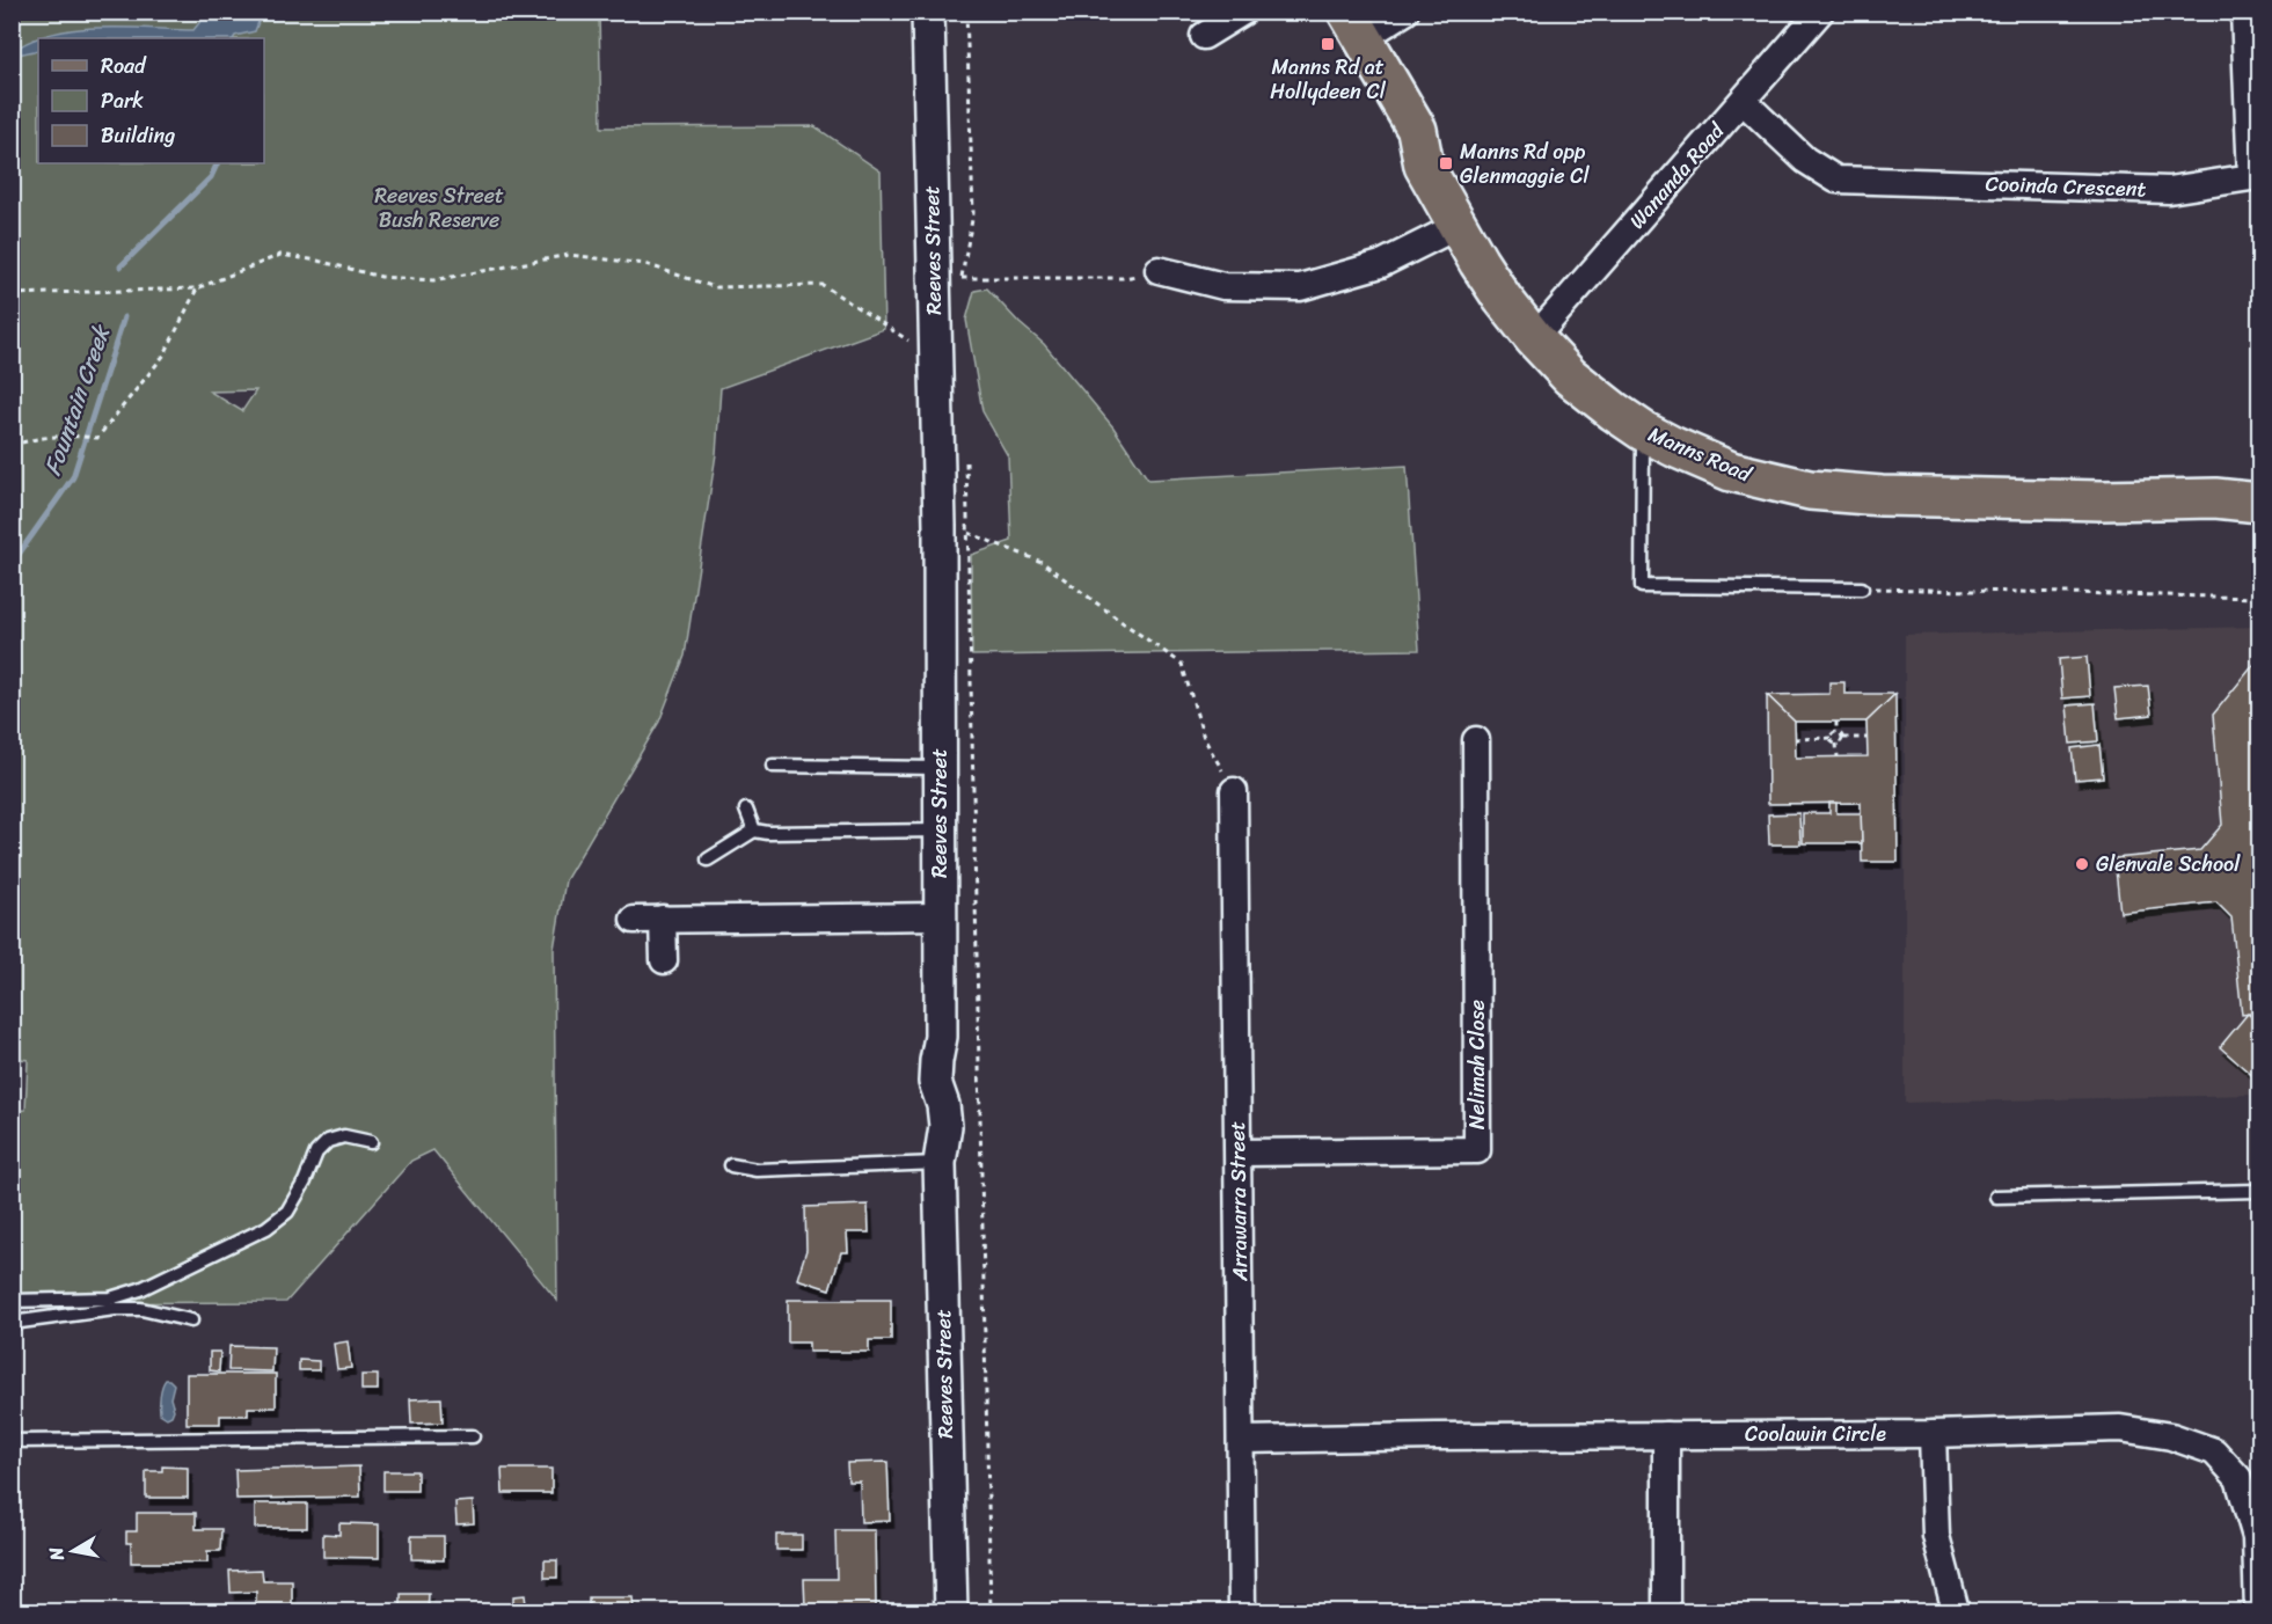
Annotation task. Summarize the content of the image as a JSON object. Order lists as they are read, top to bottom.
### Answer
{
  "streets": {
    "main road": ["Manns Road"],
    "street": [
      "Wananda Road",
      "Cooinda Crescent",
      "Reeves Street",
      "Nelimah Close",
      "Arrawarra Street",
      "Coolawin Circle"
    ]
  },
  "crossings": [
    ["Wananda Road", "Cooinda Crescent"],
    ["Wananda Road", "Manns Road"],
    ["Nelimah Close", "Arrawarra Street"],
    ["Arrawarra Street", "Coolawin Circle"]
  ],
  "water": ["Fountain Creek"],
  "parks": ["Reeves Street Bush Reserve"],
  "places": {
    "transit": ["Manns Rd at Hollydeen Cl", "Manns Rd opp Glenmaggie Cl"],
    "other": ["Glenvale School"]
  },
  "legend": ["Road", "Park", "Building"],
  "north": "left"
}
